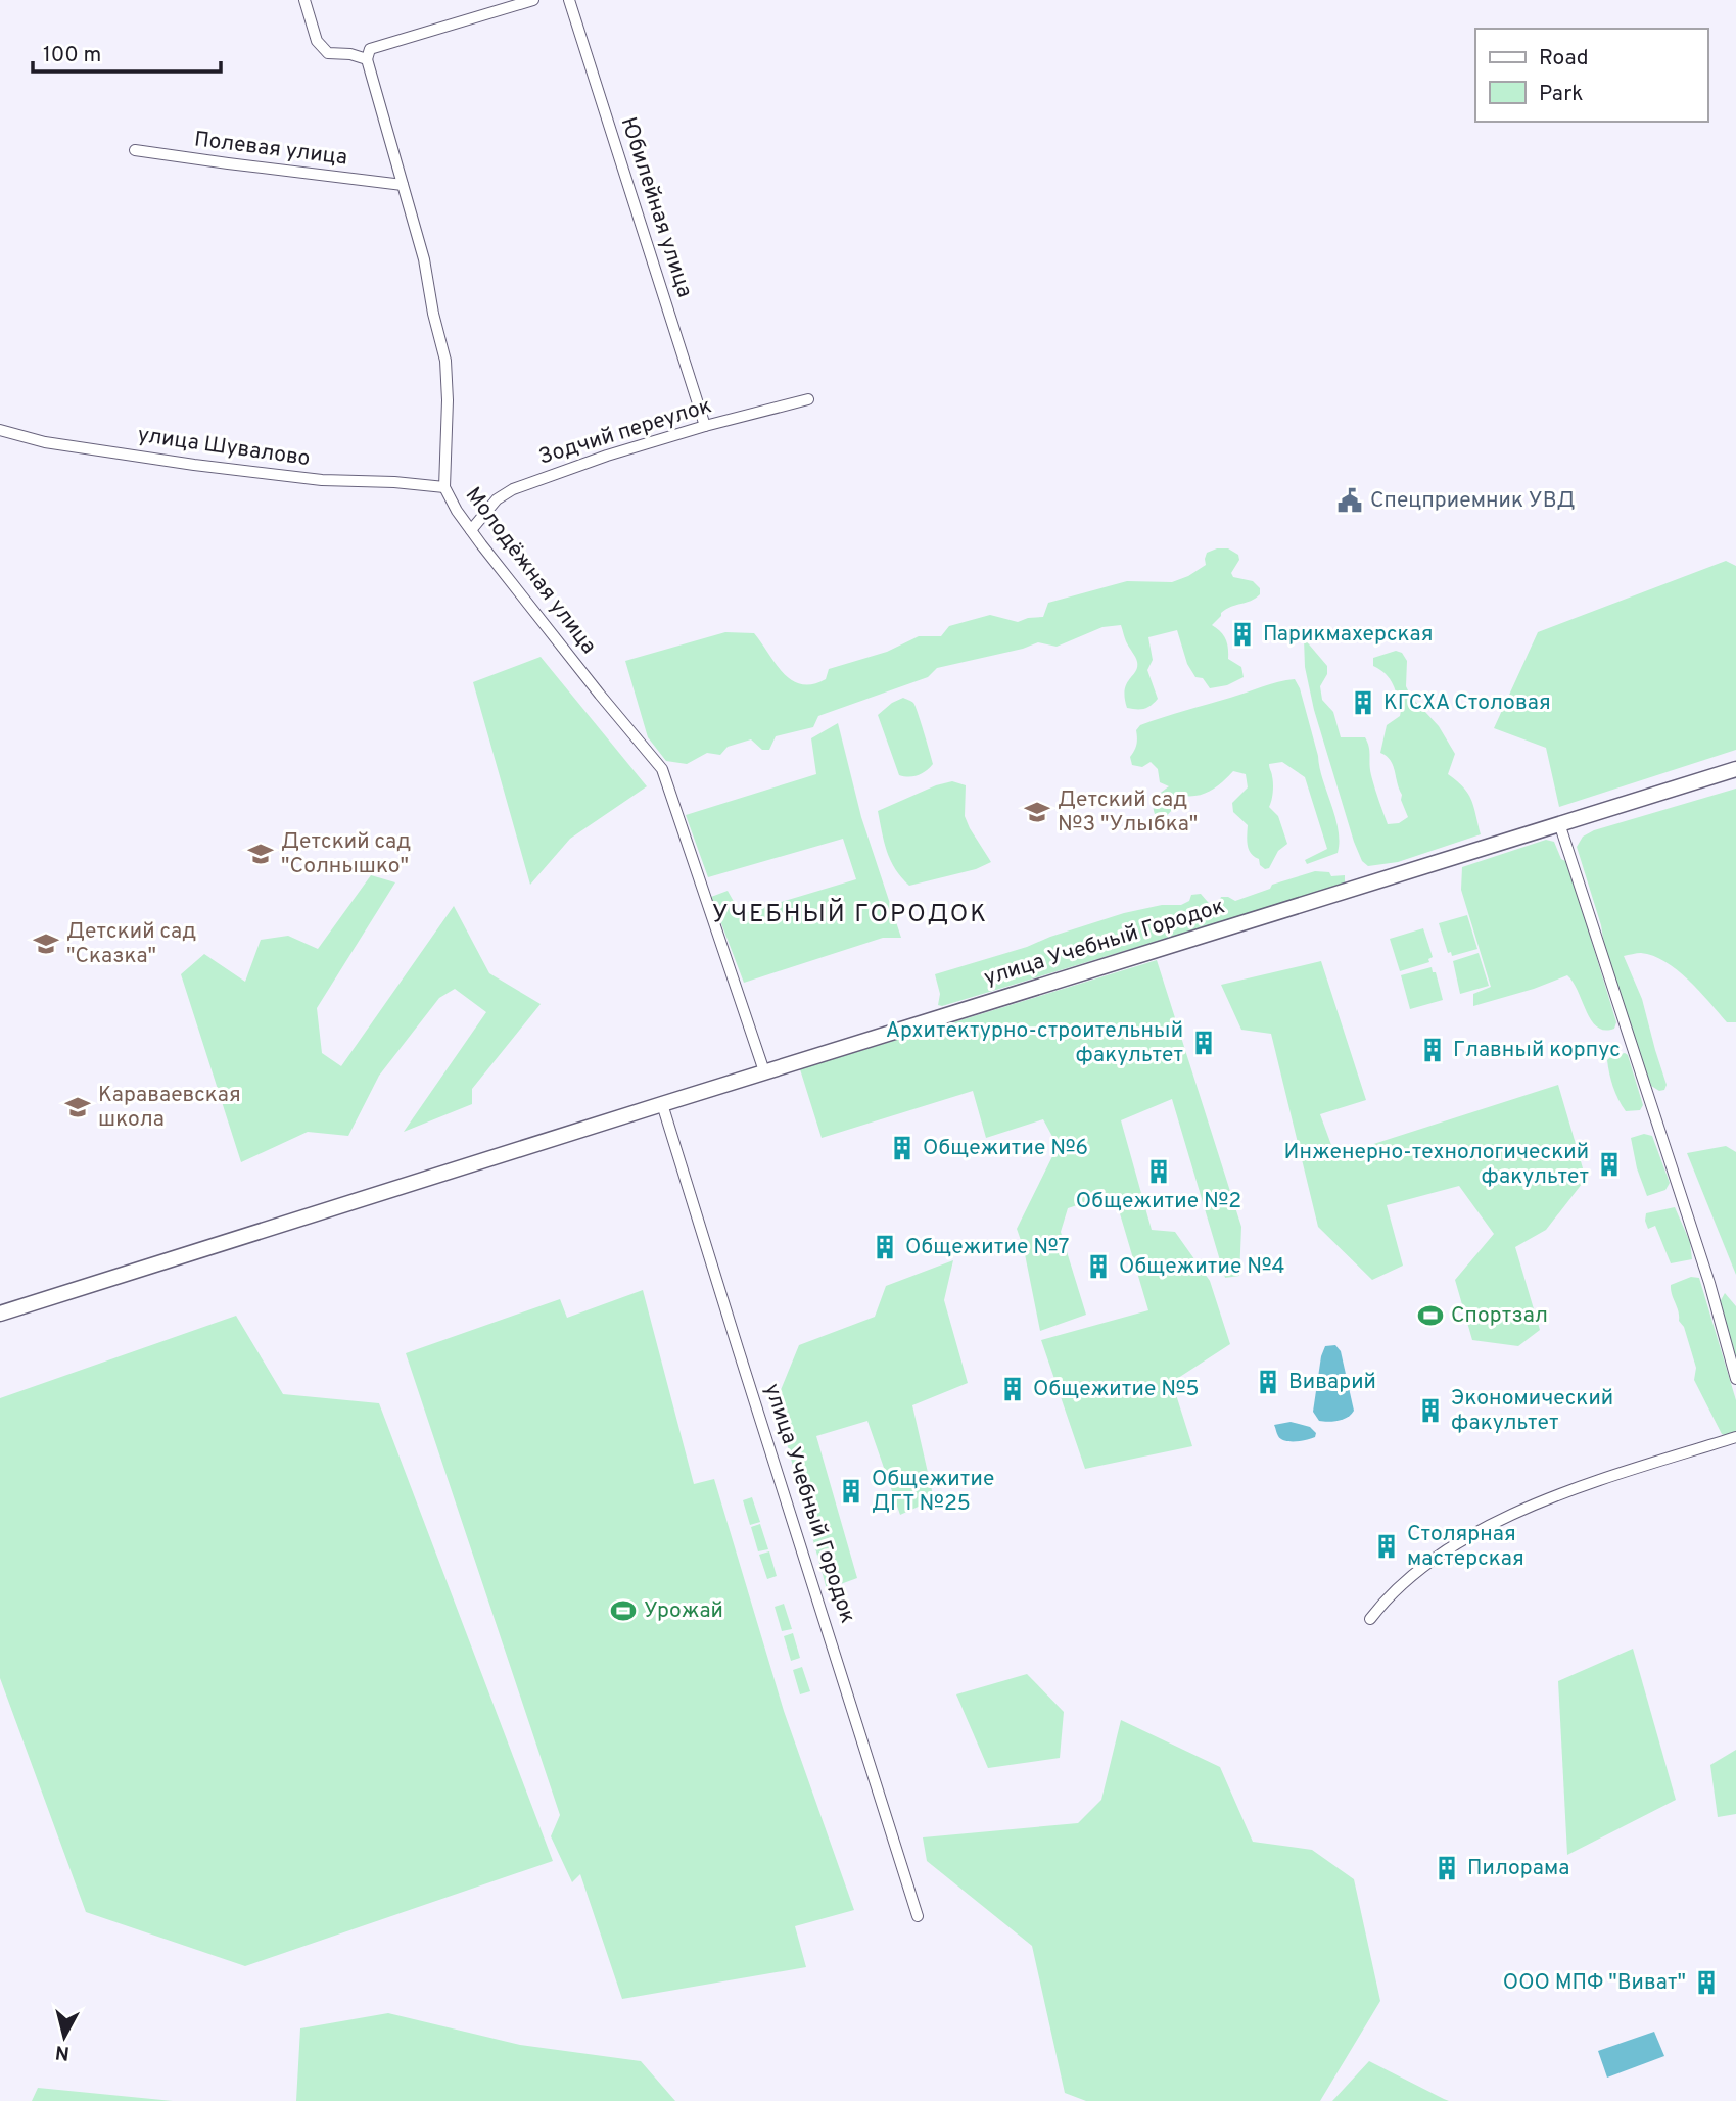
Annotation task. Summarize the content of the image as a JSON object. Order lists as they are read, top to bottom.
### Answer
{
  "streets": {
    "street": [
      "Полевая улица",
      "Юбилейная улица",
      "Зодчий переулок",
      "улица Шувалово",
      "Молодёжная улица",
      "улица Учебный Городок"
    ]
  },
  "crossings": [
    ["Полевая улица", "Молодёжная улица"],
    ["Юбилейная улица", "Зодчий переулок"],
    ["Зодчий переулок", "Молодёжная улица"],
    ["улица Шувалово", "Молодёжная улица"],
    ["Молодёжная улица", "улица Учебный Городок"]
  ],
  "districts": ["УЧЕБНЫЙ ГОРОДОК"],
  "places": {
    "public building": ["Спецприемник УВД"],
    "building": [
      "Парикмахерская",
      "КГСХА Столовая",
      "Архитектурно-строительный факультет",
      "Главный корпус",
      "Общежитие №6",
      "Инженерно-технологический факультет",
      "Общежитие №2",
      "Общежитие №7",
      "Общежитие №4",
      "Виварий",
      "Общежитие №5",
      "Экономический факультет",
      "Общежитие ДГТ №25",
      "Столярная мастерская",
      "Пилорама",
      "ООО МПФ \"Виват\""
    ],
    "school or university": [
      "Детский сад №3 \"Улыбка\"",
      "Детский сад \"Солнышко\"",
      "Детский сад \"Сказка\"",
      "Караваевская школа"
    ],
    "sports": ["Спортзал", "Урожай"]
  },
  "legend": ["Road", "Park"],
  "scale_bar": "100 m",
  "north": "bottom"
}
